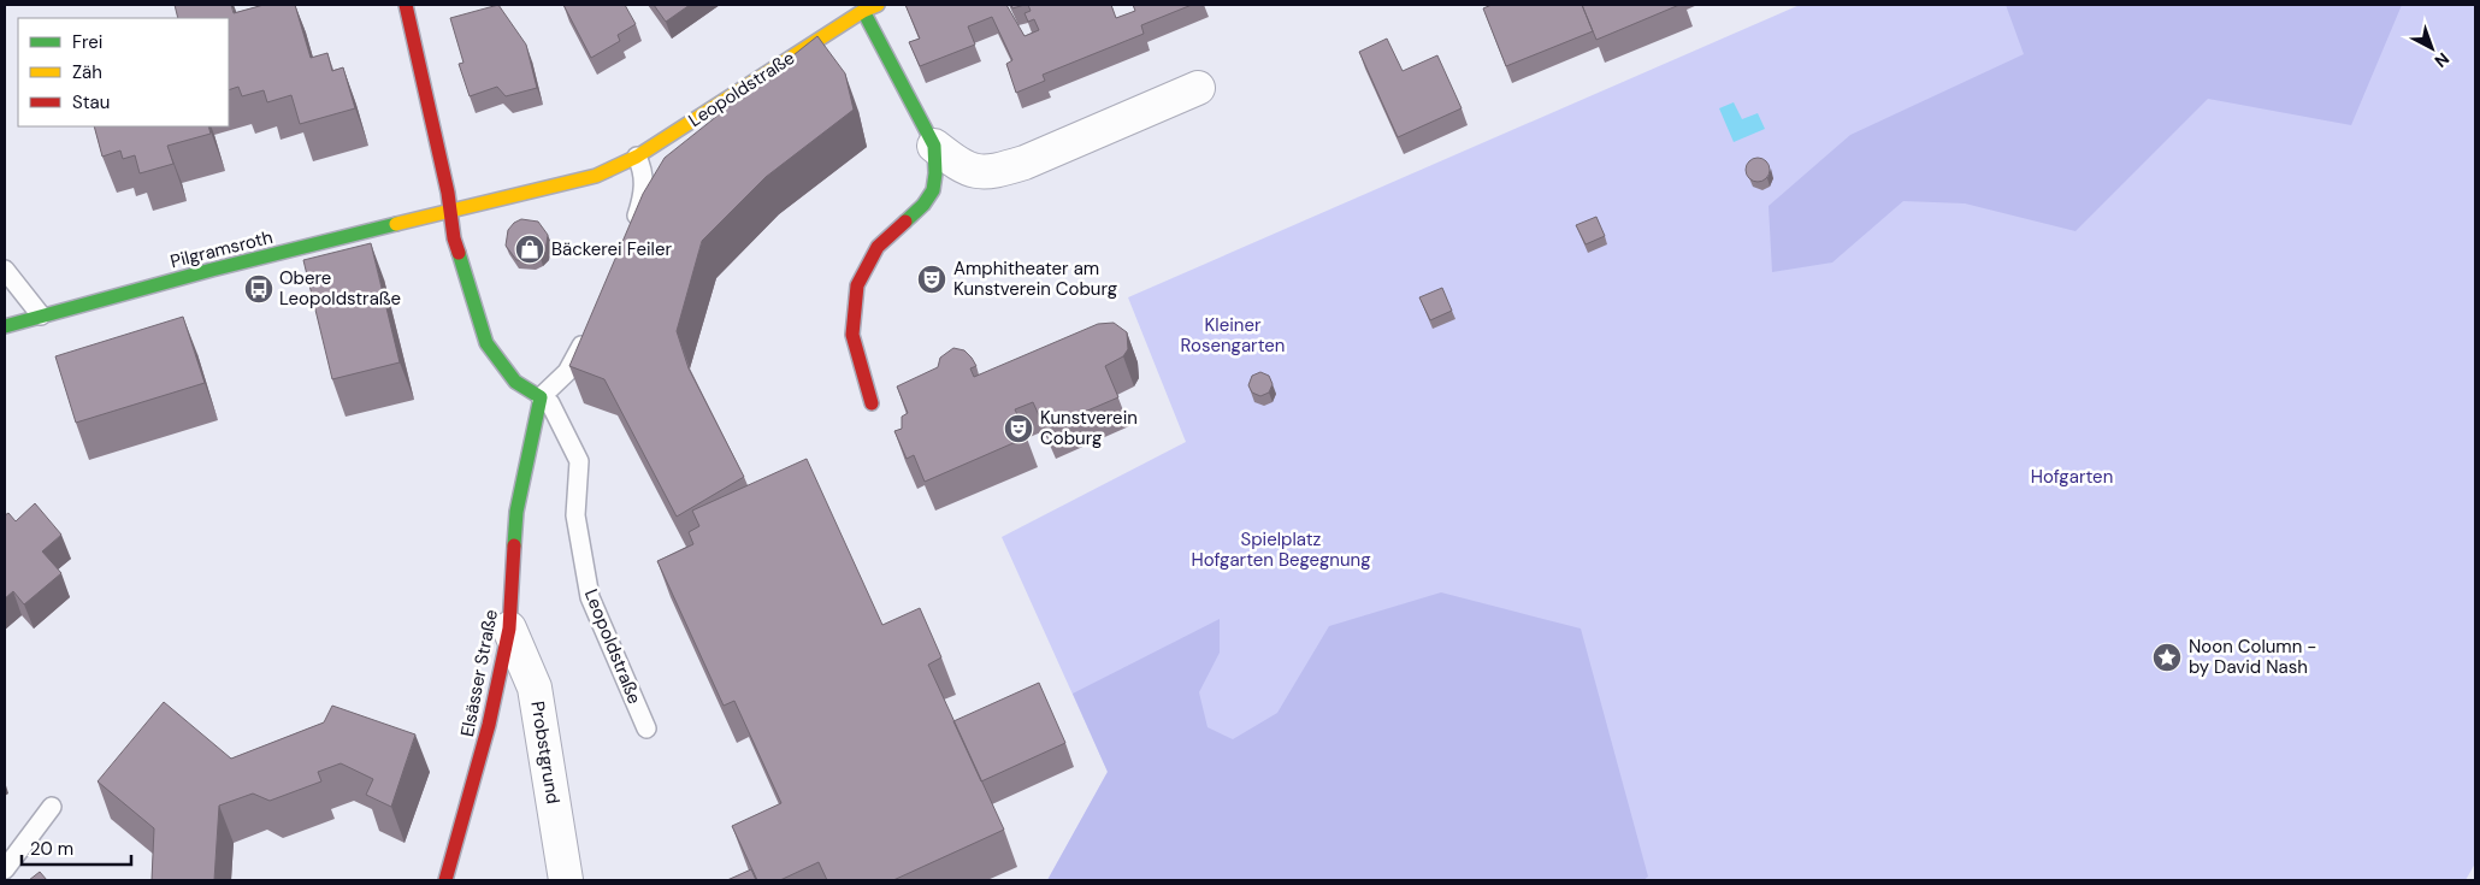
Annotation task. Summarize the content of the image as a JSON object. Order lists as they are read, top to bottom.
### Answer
{
  "streets": {
    "street": [
      "Leopoldstraße",
      "Pilgramsroth",
      "Elsässer Straße",
      "Probstgrund"
    ]
  },
  "crossings": [
    ["Leopoldstraße", "Pilgramsroth"],
    ["Leopoldstraße", "Elsässer Straße"],
    ["Elsässer Straße", "Probstgrund"]
  ],
  "parks": ["Kleiner Rosengarten", "Hofgarten", "Spielplatz Hofgarten Begegnung"],
  "places": {
    "shop": ["Bäckerei Feiler"],
    "theatre": ["Amphitheater am Kunstverein Coburg", "Kunstverein Coburg"],
    "bus stop": ["Obere Leopoldstraße"],
    "place": ["Noon Column - by David Nash"]
  },
  "legend": ["Frei", "Zäh", "Stau"],
  "scale_bar": "20 m",
  "north": "bottom right"
}
